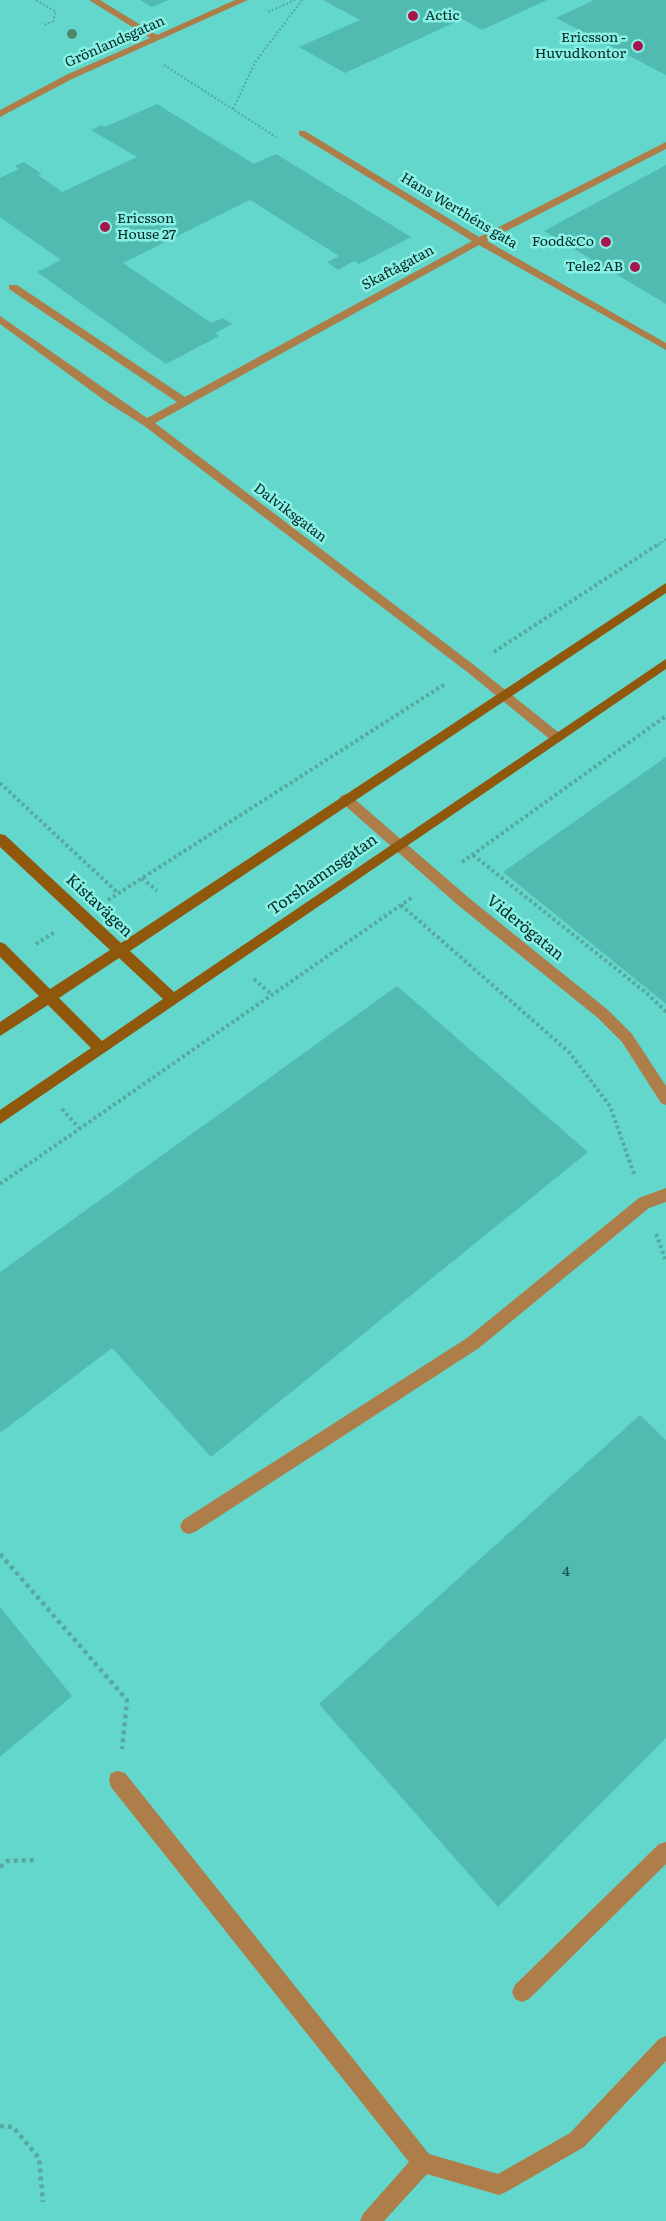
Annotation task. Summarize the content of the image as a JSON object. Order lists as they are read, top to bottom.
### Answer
{
  "streets": {
    "street": [
      "Grönlandsgatan",
      "Hans Werthéns gata",
      "Skaftågatan",
      "Dalviksgatan",
      "Torshamnsgatan",
      "Kistavägen",
      "Viderögatan"
    ]
  },
  "crossings": [
    ["Hans Werthéns gata", "Skaftågatan"],
    ["Skaftågatan", "Dalviksgatan"],
    ["Dalviksgatan", "Torshamnsgatan"],
    ["Torshamnsgatan", "Kistavägen"],
    ["Torshamnsgatan", "Viderögatan"]
  ],
  "places": [
    "Actic",
    "Ericsson - Huvudkontor",
    "Ericsson House 27",
    "Food&Co",
    "Tele2 AB"
  ],
  "house_numbers": ["4"]
}
